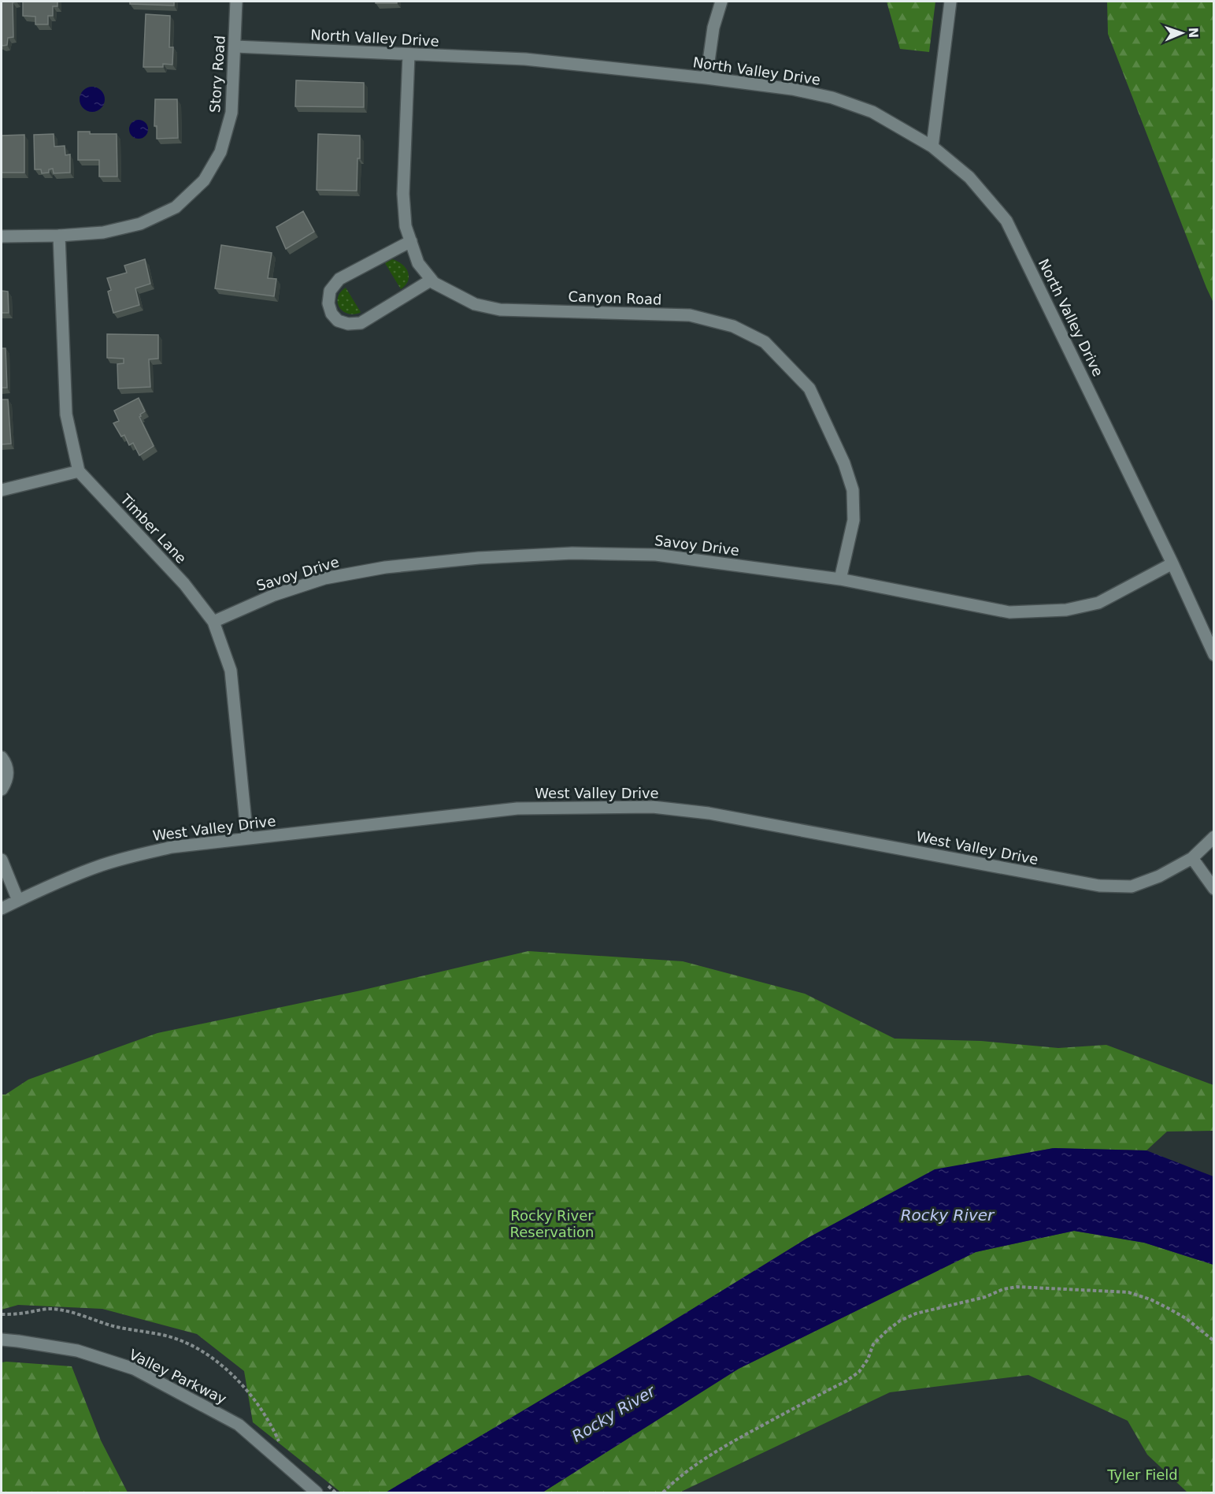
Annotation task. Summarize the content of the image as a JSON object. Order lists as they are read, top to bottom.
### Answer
{
  "streets": {
    "street": [
      "North Valley Drive",
      "Story Road",
      "Canyon Road",
      "Timber Lane",
      "Savoy Drive",
      "West Valley Drive",
      "Valley Parkway"
    ]
  },
  "crossings": [
    ["North Valley Drive", "Story Road"],
    ["North Valley Drive", "Canyon Road"],
    ["North Valley Drive", "Savoy Drive"],
    ["Canyon Road", "Savoy Drive"],
    ["Timber Lane", "Savoy Drive"],
    ["Timber Lane", "West Valley Drive"]
  ],
  "water": ["Rocky River"],
  "parks": ["Rocky River Reservation", "Tyler Field"],
  "north": "right"
}
